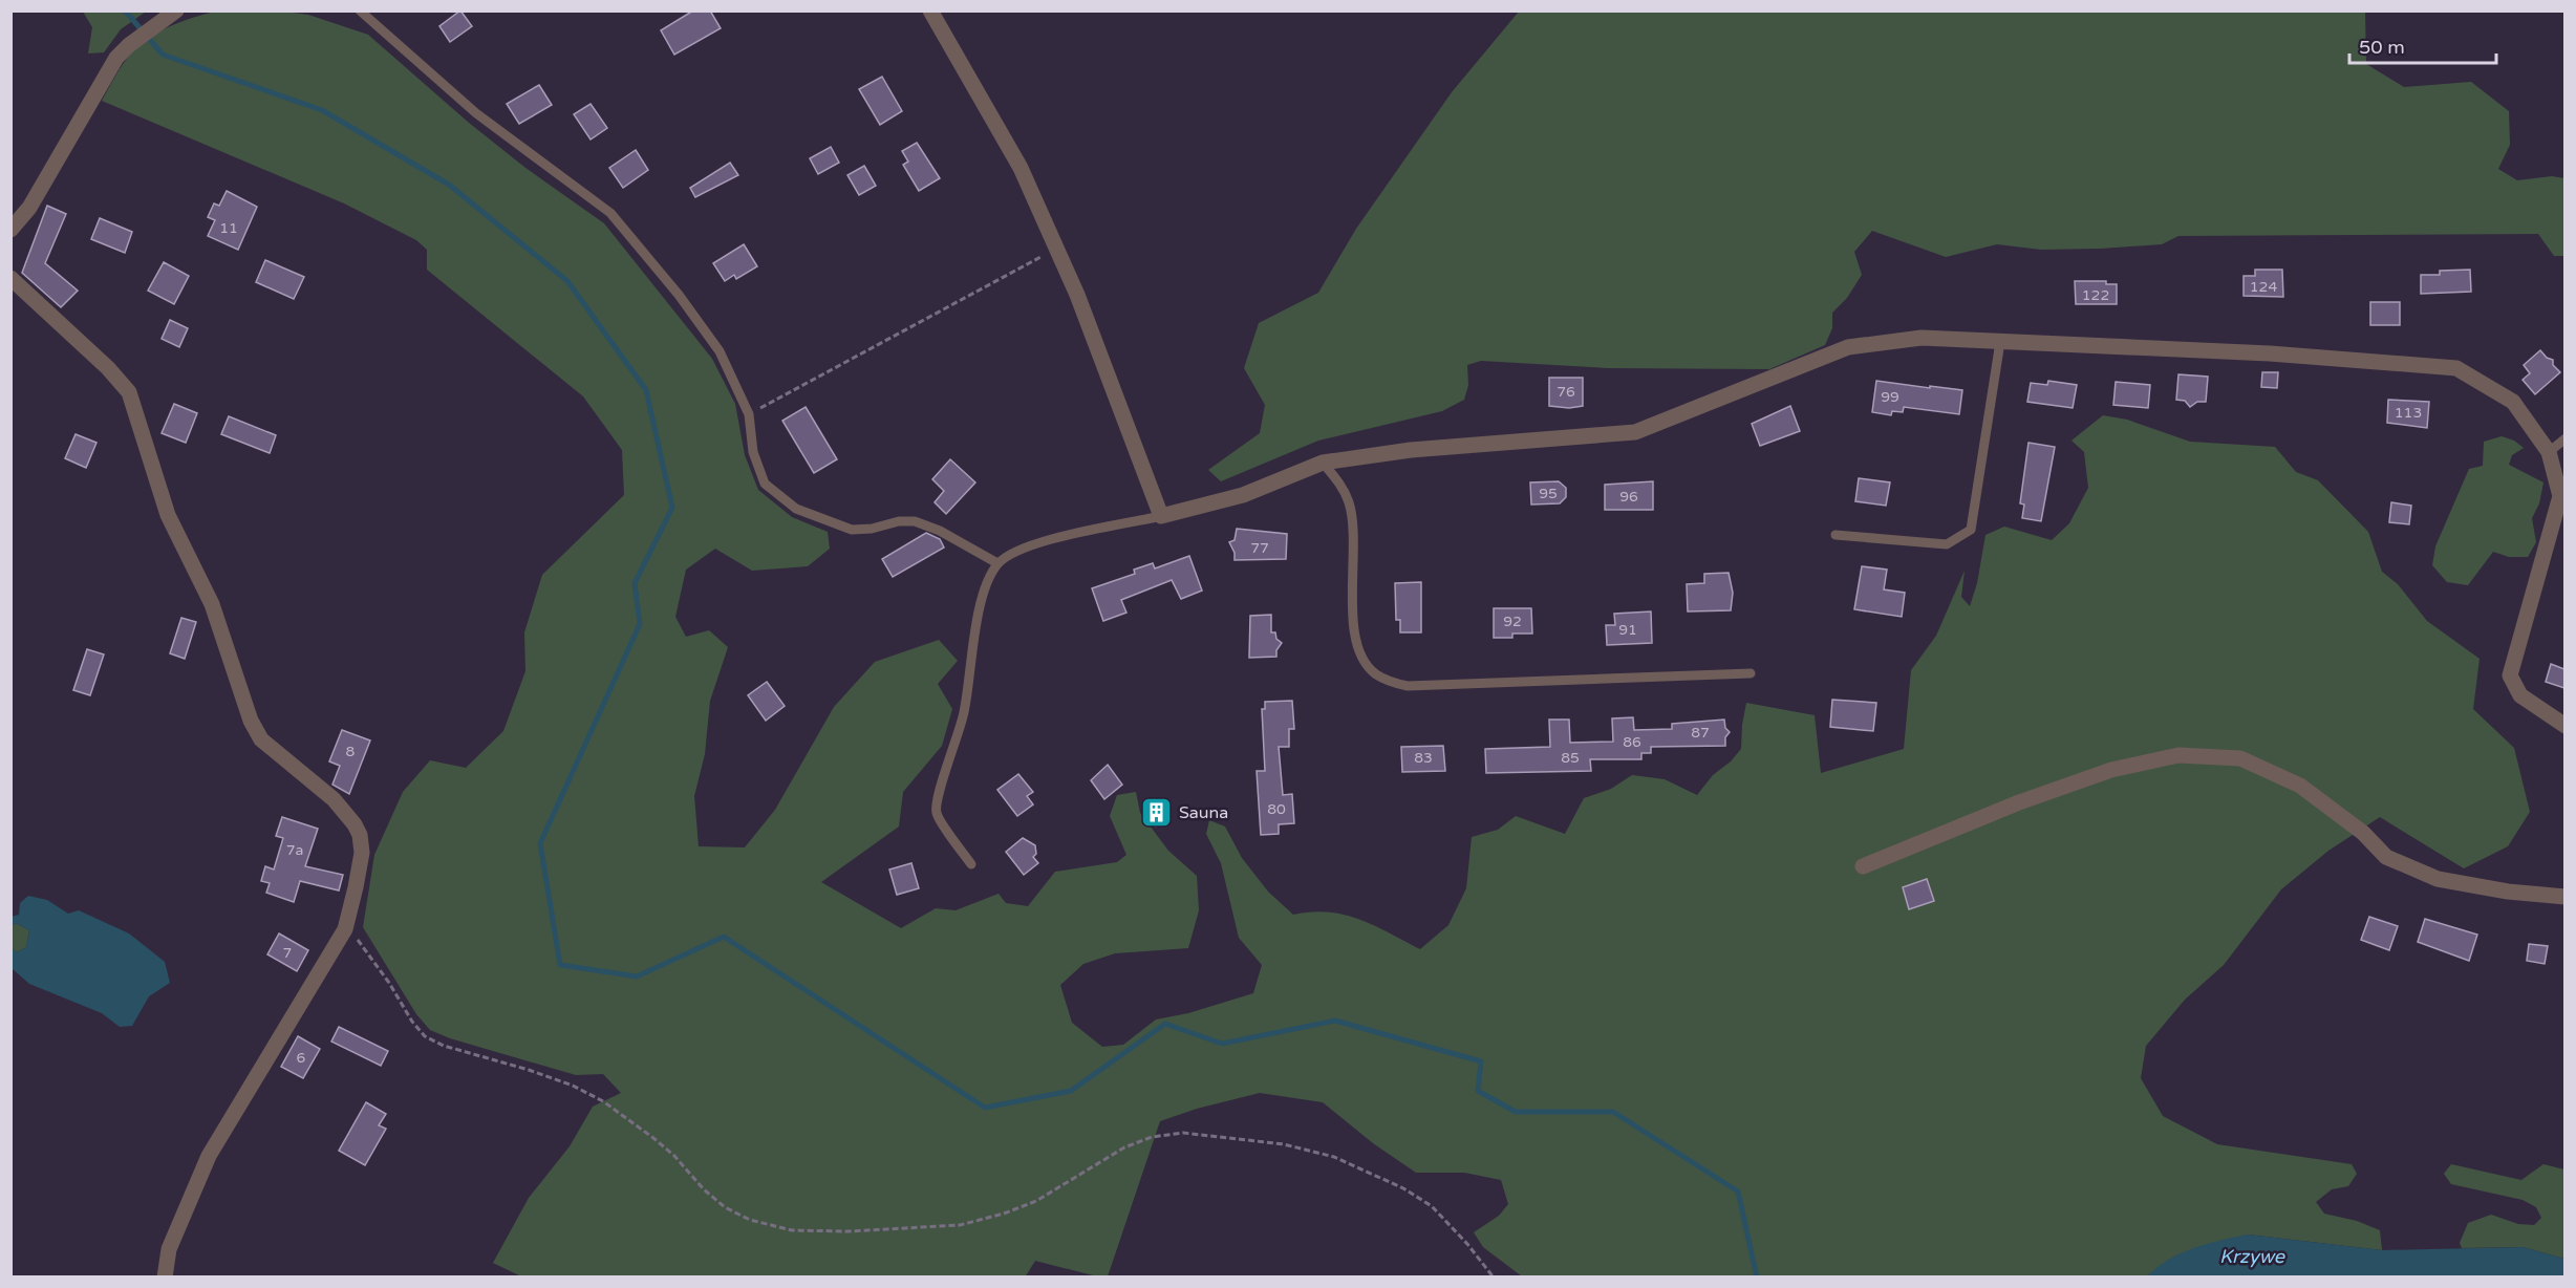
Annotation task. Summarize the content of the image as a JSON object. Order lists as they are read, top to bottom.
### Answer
{
  "water": ["Krzywe"],
  "places": {
    "building": ["Sauna"]
  },
  "house_numbers": [
    "11",
    "124",
    "122",
    "76",
    "99",
    "113",
    "95",
    "96",
    "77",
    "92",
    "91",
    "87",
    "86",
    "8",
    "83",
    "85",
    "80",
    "7a",
    "7",
    "6"
  ],
  "scale_bar": "50 m"
}
